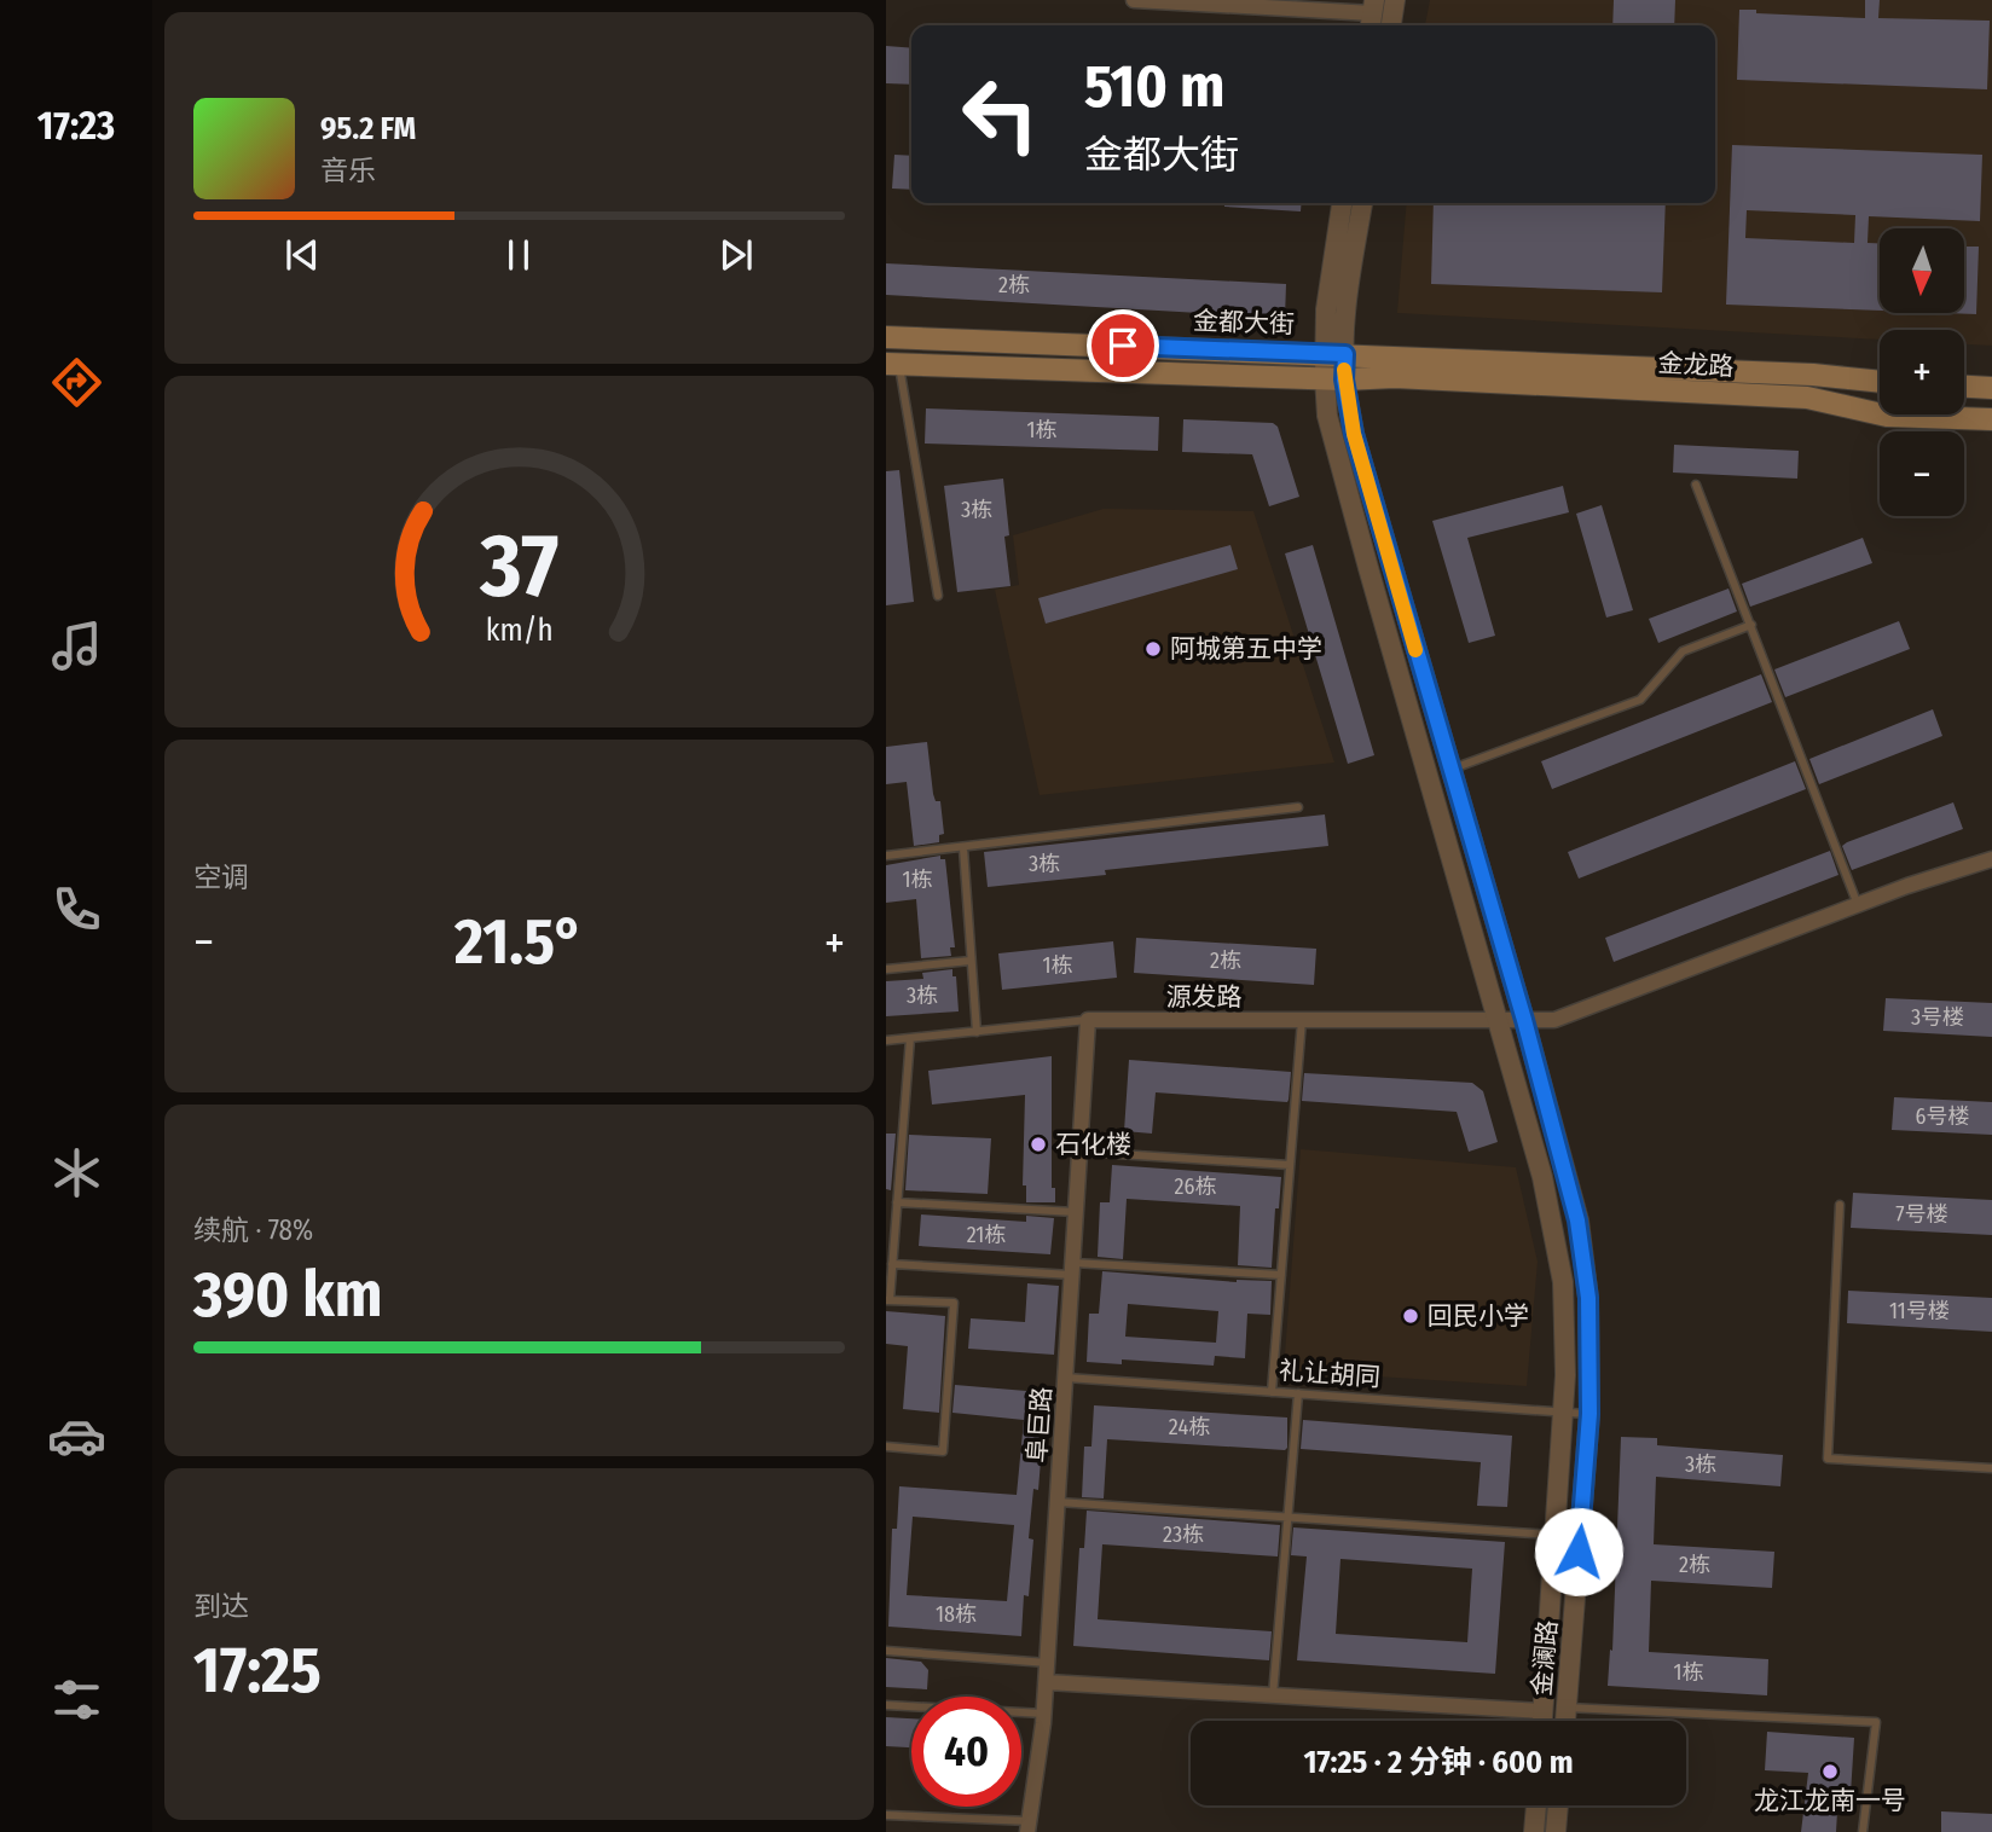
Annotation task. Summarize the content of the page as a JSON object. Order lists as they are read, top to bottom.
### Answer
{
  "streets": {
    "main road": ["金都大街", "金龙路"],
    "street": ["源发路", "阜巨路", "金澜路"],
    "lane": ["礼让胡同"]
  },
  "crossings": [
    ["金都大街", "金龙路"],
    ["金都大街", "金澜路"],
    ["源发路", "阜巨路"],
    ["源发路", "金澜路"],
    ["礼让胡同", "阜巨路"],
    ["礼让胡同", "金澜路"]
  ],
  "places": [
    "阿城第五中学",
    "石化楼",
    "回民小学",
    "龙江龙南一号"
  ],
  "house_numbers": [
    "2栋",
    "1栋",
    "3栋",
    "3栋",
    "1栋",
    "2栋",
    "1栋",
    "3栋",
    "3号楼",
    "6号楼",
    "26栋",
    "7号楼",
    "21栋",
    "11号楼",
    "24栋",
    "3栋",
    "23栋",
    "2栋",
    "18栋",
    "1栋"
  ],
  "north": "bottom",
  "page": {
    "tabs": "17:23",
    "turn": ["510 m", "金都大街"],
    "song": ["95.2 FM", "音乐"],
    "map_buttons": ["+", "−"],
    "tile": [
      "空调",
      ["续航 · 78%", "390 km"],
      ["到达", "17:25"]
    ],
    "heat": ["−", "21.5°", "+"],
    "limit": "40",
    "trip": "17:25 · 2 分钟 · 600 m",
    "gauge": ["37", "km/h"]
  }
}
